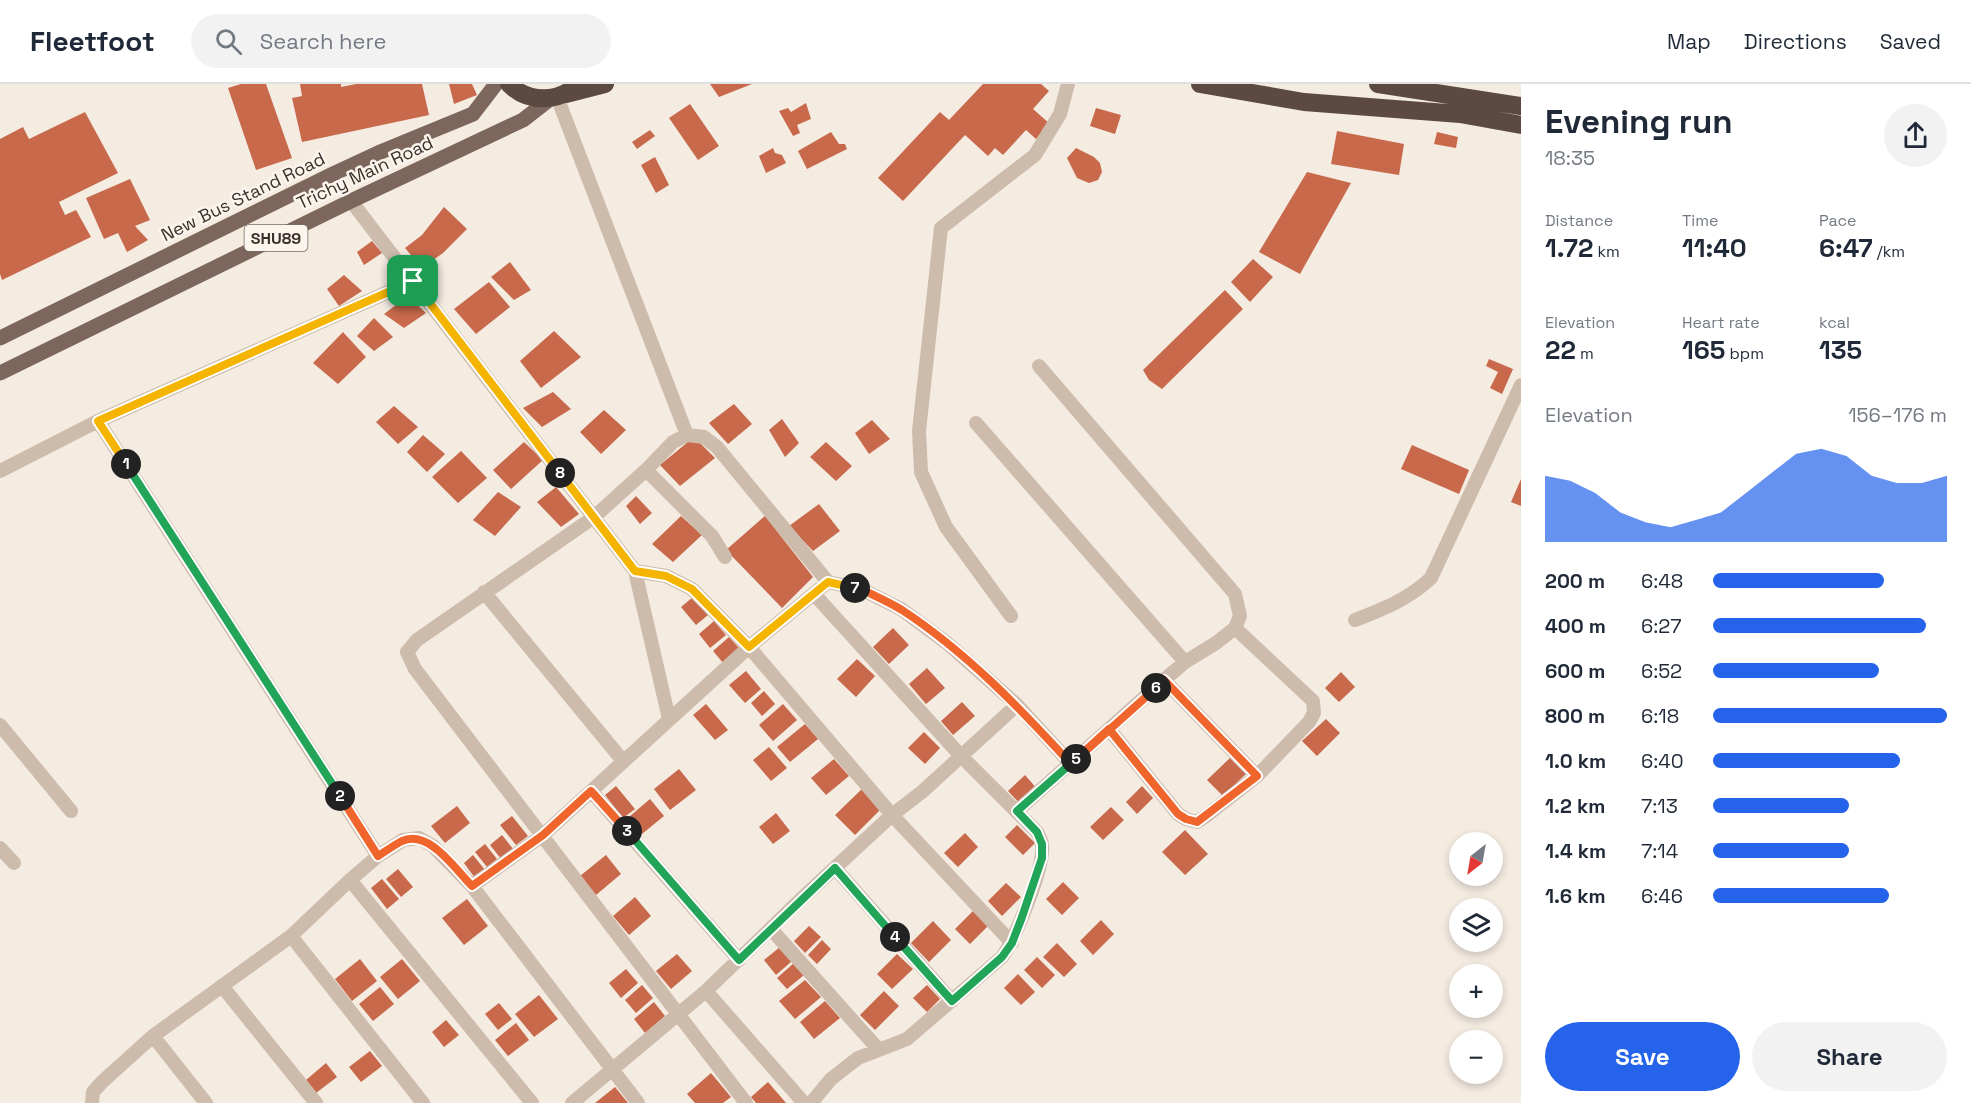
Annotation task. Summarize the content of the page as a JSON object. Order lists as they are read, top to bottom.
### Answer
{
  "streets": {
    "main road": ["Trichy Main Road", "New Bus Stand Road", "SHU89"]
  },
  "north": "bottom left",
  "page": {
    "header": "Fleetfoot",
    "search": "Search here",
    "nav": ["Map", "Directions", "Saved"],
    "heading": ["Evening run", "18:35"],
    "stats": [
      ["Distance", "1.72 km"],
      ["Time", "11:40"],
      ["Pace", "6:47 /km"],
      ["Elevation", "22 m"],
      ["Heart rate", "165 bpm"],
      ["kcal", "135"]
    ],
    "chart": ["Elevation", "156–176 m"],
    "pins": [
      "1",
      "8",
      "7",
      "6",
      "5",
      "2",
      "3",
      "4"
    ],
    "list": [
      {
        "name": "200 m",
        "note": "6:48"
      },
      {
        "name": "400 m",
        "note": "6:27"
      },
      {
        "name": "600 m",
        "note": "6:52"
      },
      {
        "name": "800 m",
        "note": "6:18"
      },
      {
        "name": "1.0 km",
        "note": "6:40"
      },
      {
        "name": "1.2 km",
        "note": "7:13"
      },
      {
        "name": "1.4 km",
        "note": "7:14"
      },
      {
        "name": "1.6 km",
        "note": "6:46"
      }
    ],
    "map_buttons": ["+", "−"],
    "buttons": ["Save", "Share"]
  }
}
